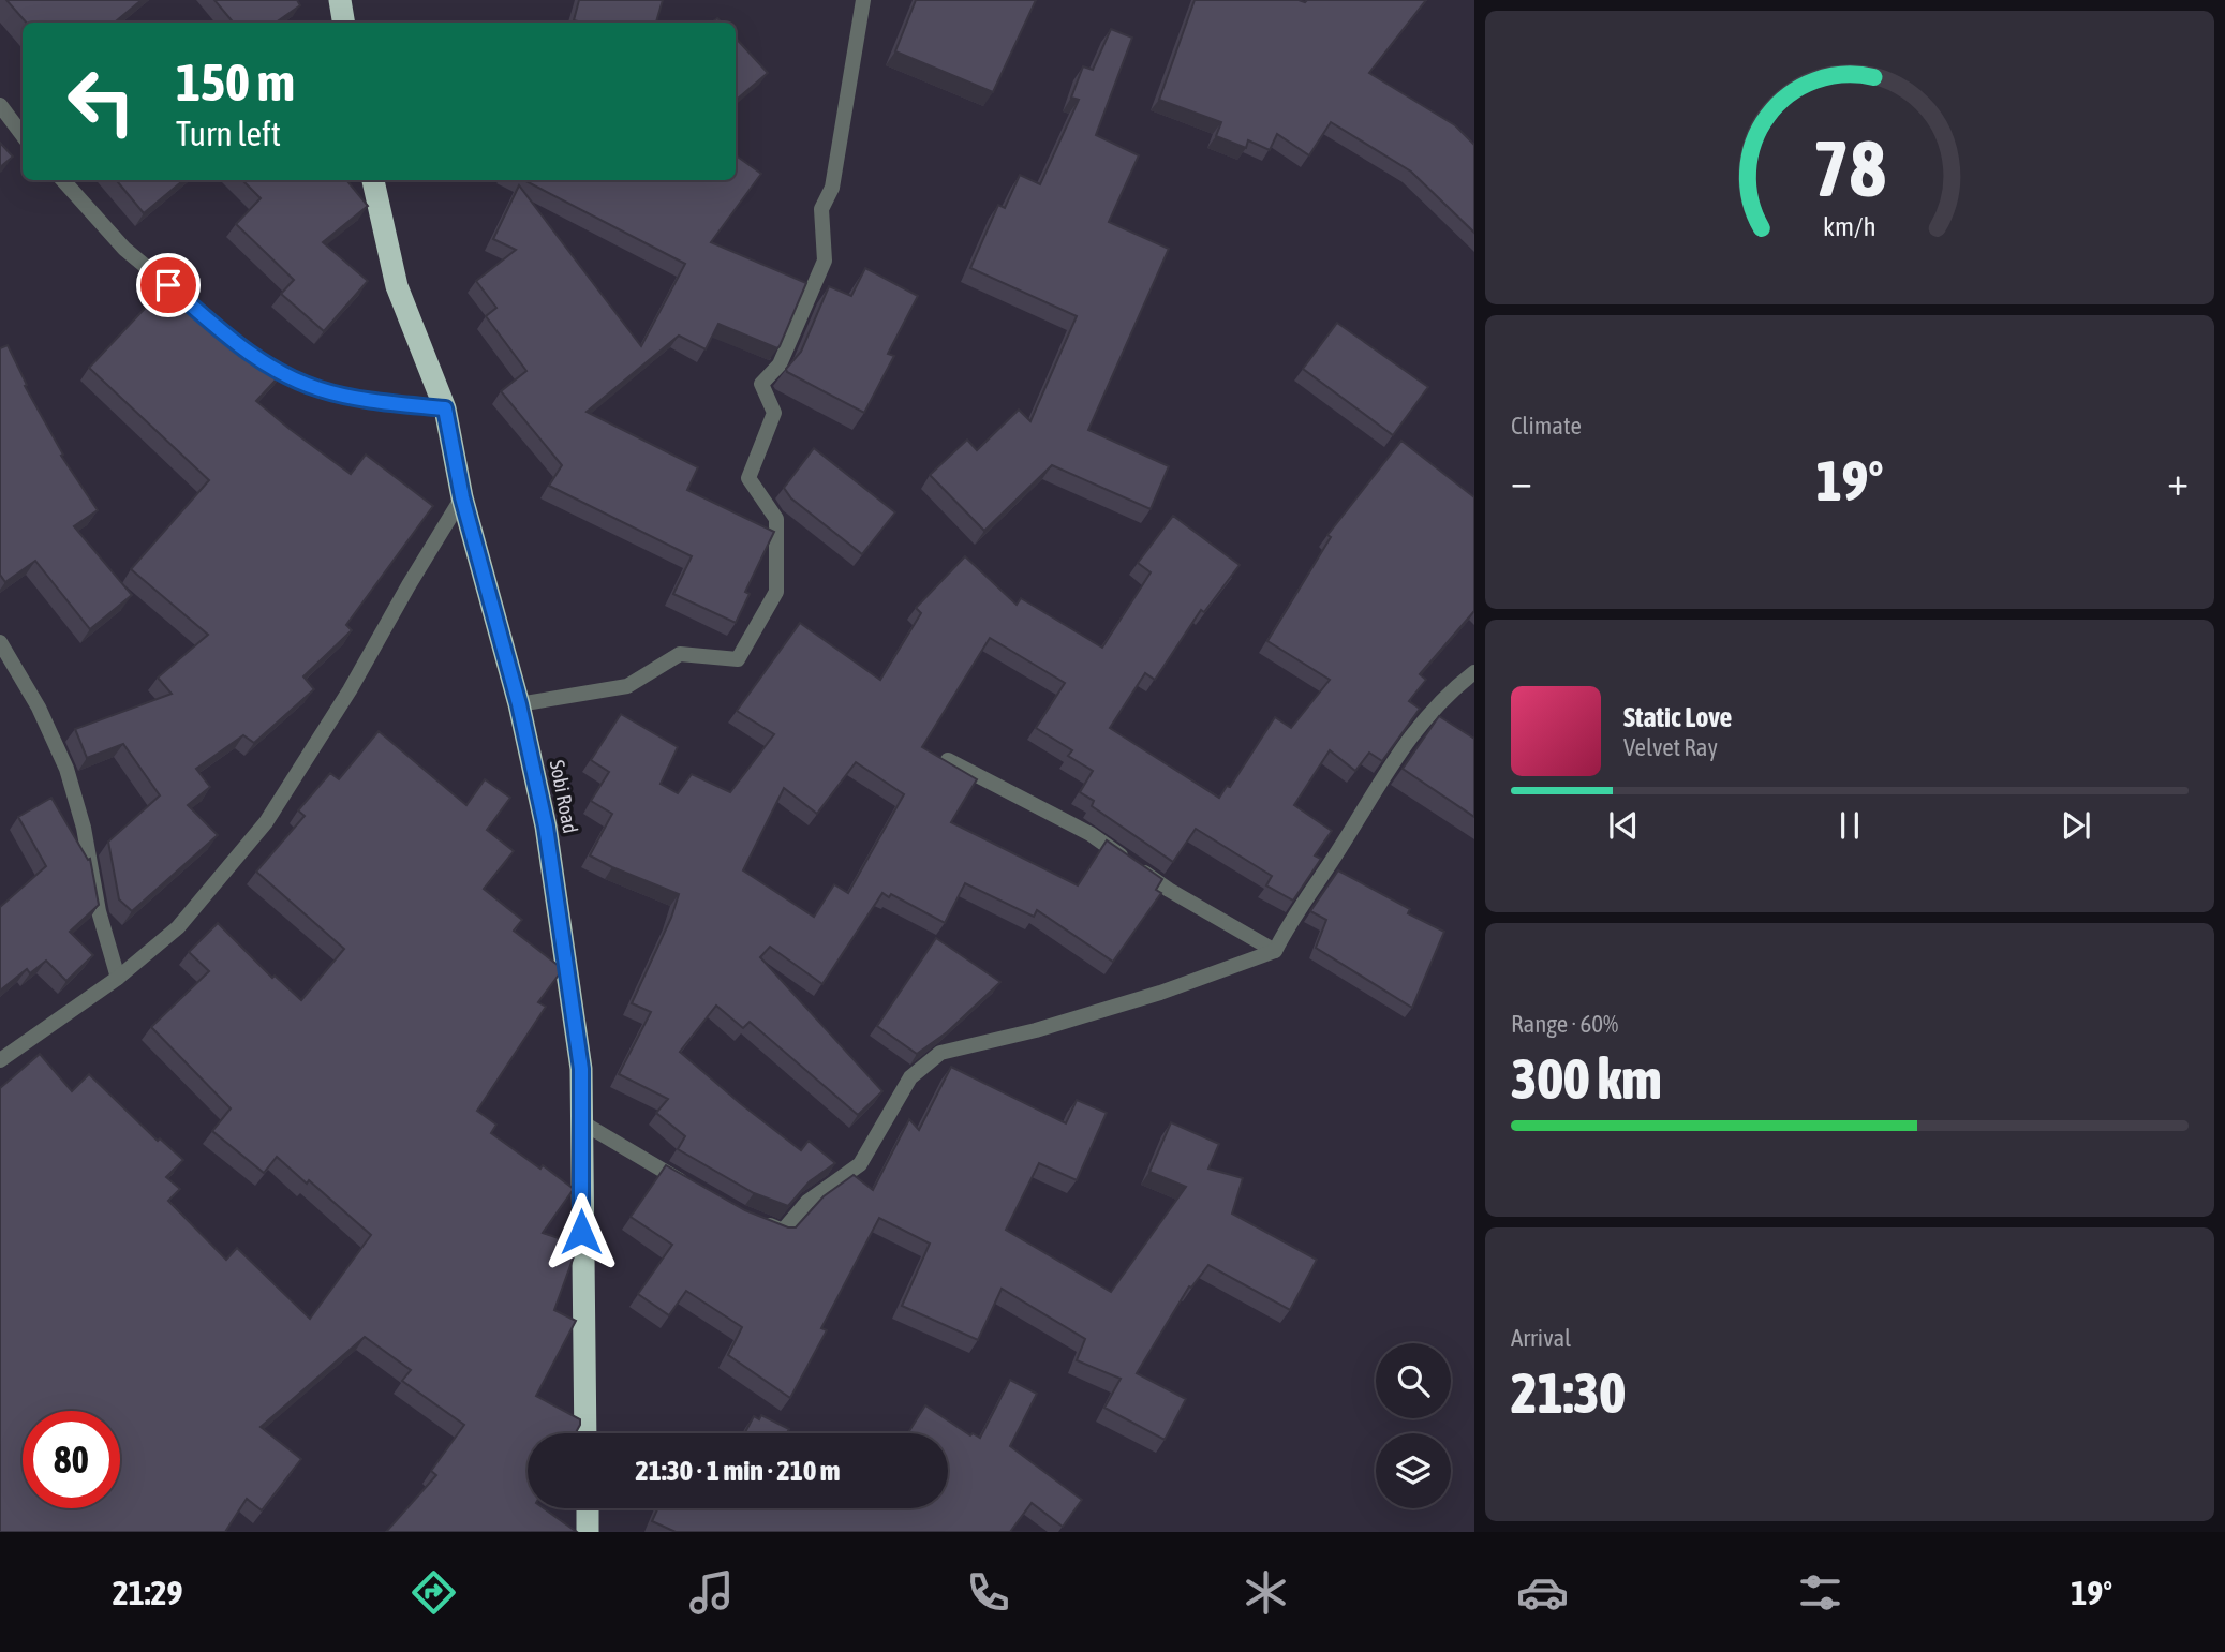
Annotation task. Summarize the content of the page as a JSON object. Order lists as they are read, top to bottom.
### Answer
{
  "streets": {
    "highway": ["Sobi Road"]
  },
  "page": {
    "turn": ["150 m", "Turn left"],
    "tile": [
      "Climate",
      ["Range · 60%", "300 km"],
      ["Arrival", "21:30"]
    ],
    "heat": ["−", "19°", "+"],
    "song": ["Static Love", "Velvet Ray"],
    "limit": "80",
    "trip": "21:30 · 1 min · 210 m",
    "tabs": ["21:29", "19°"],
    "gauge": ["78", "km/h"]
  }
}
